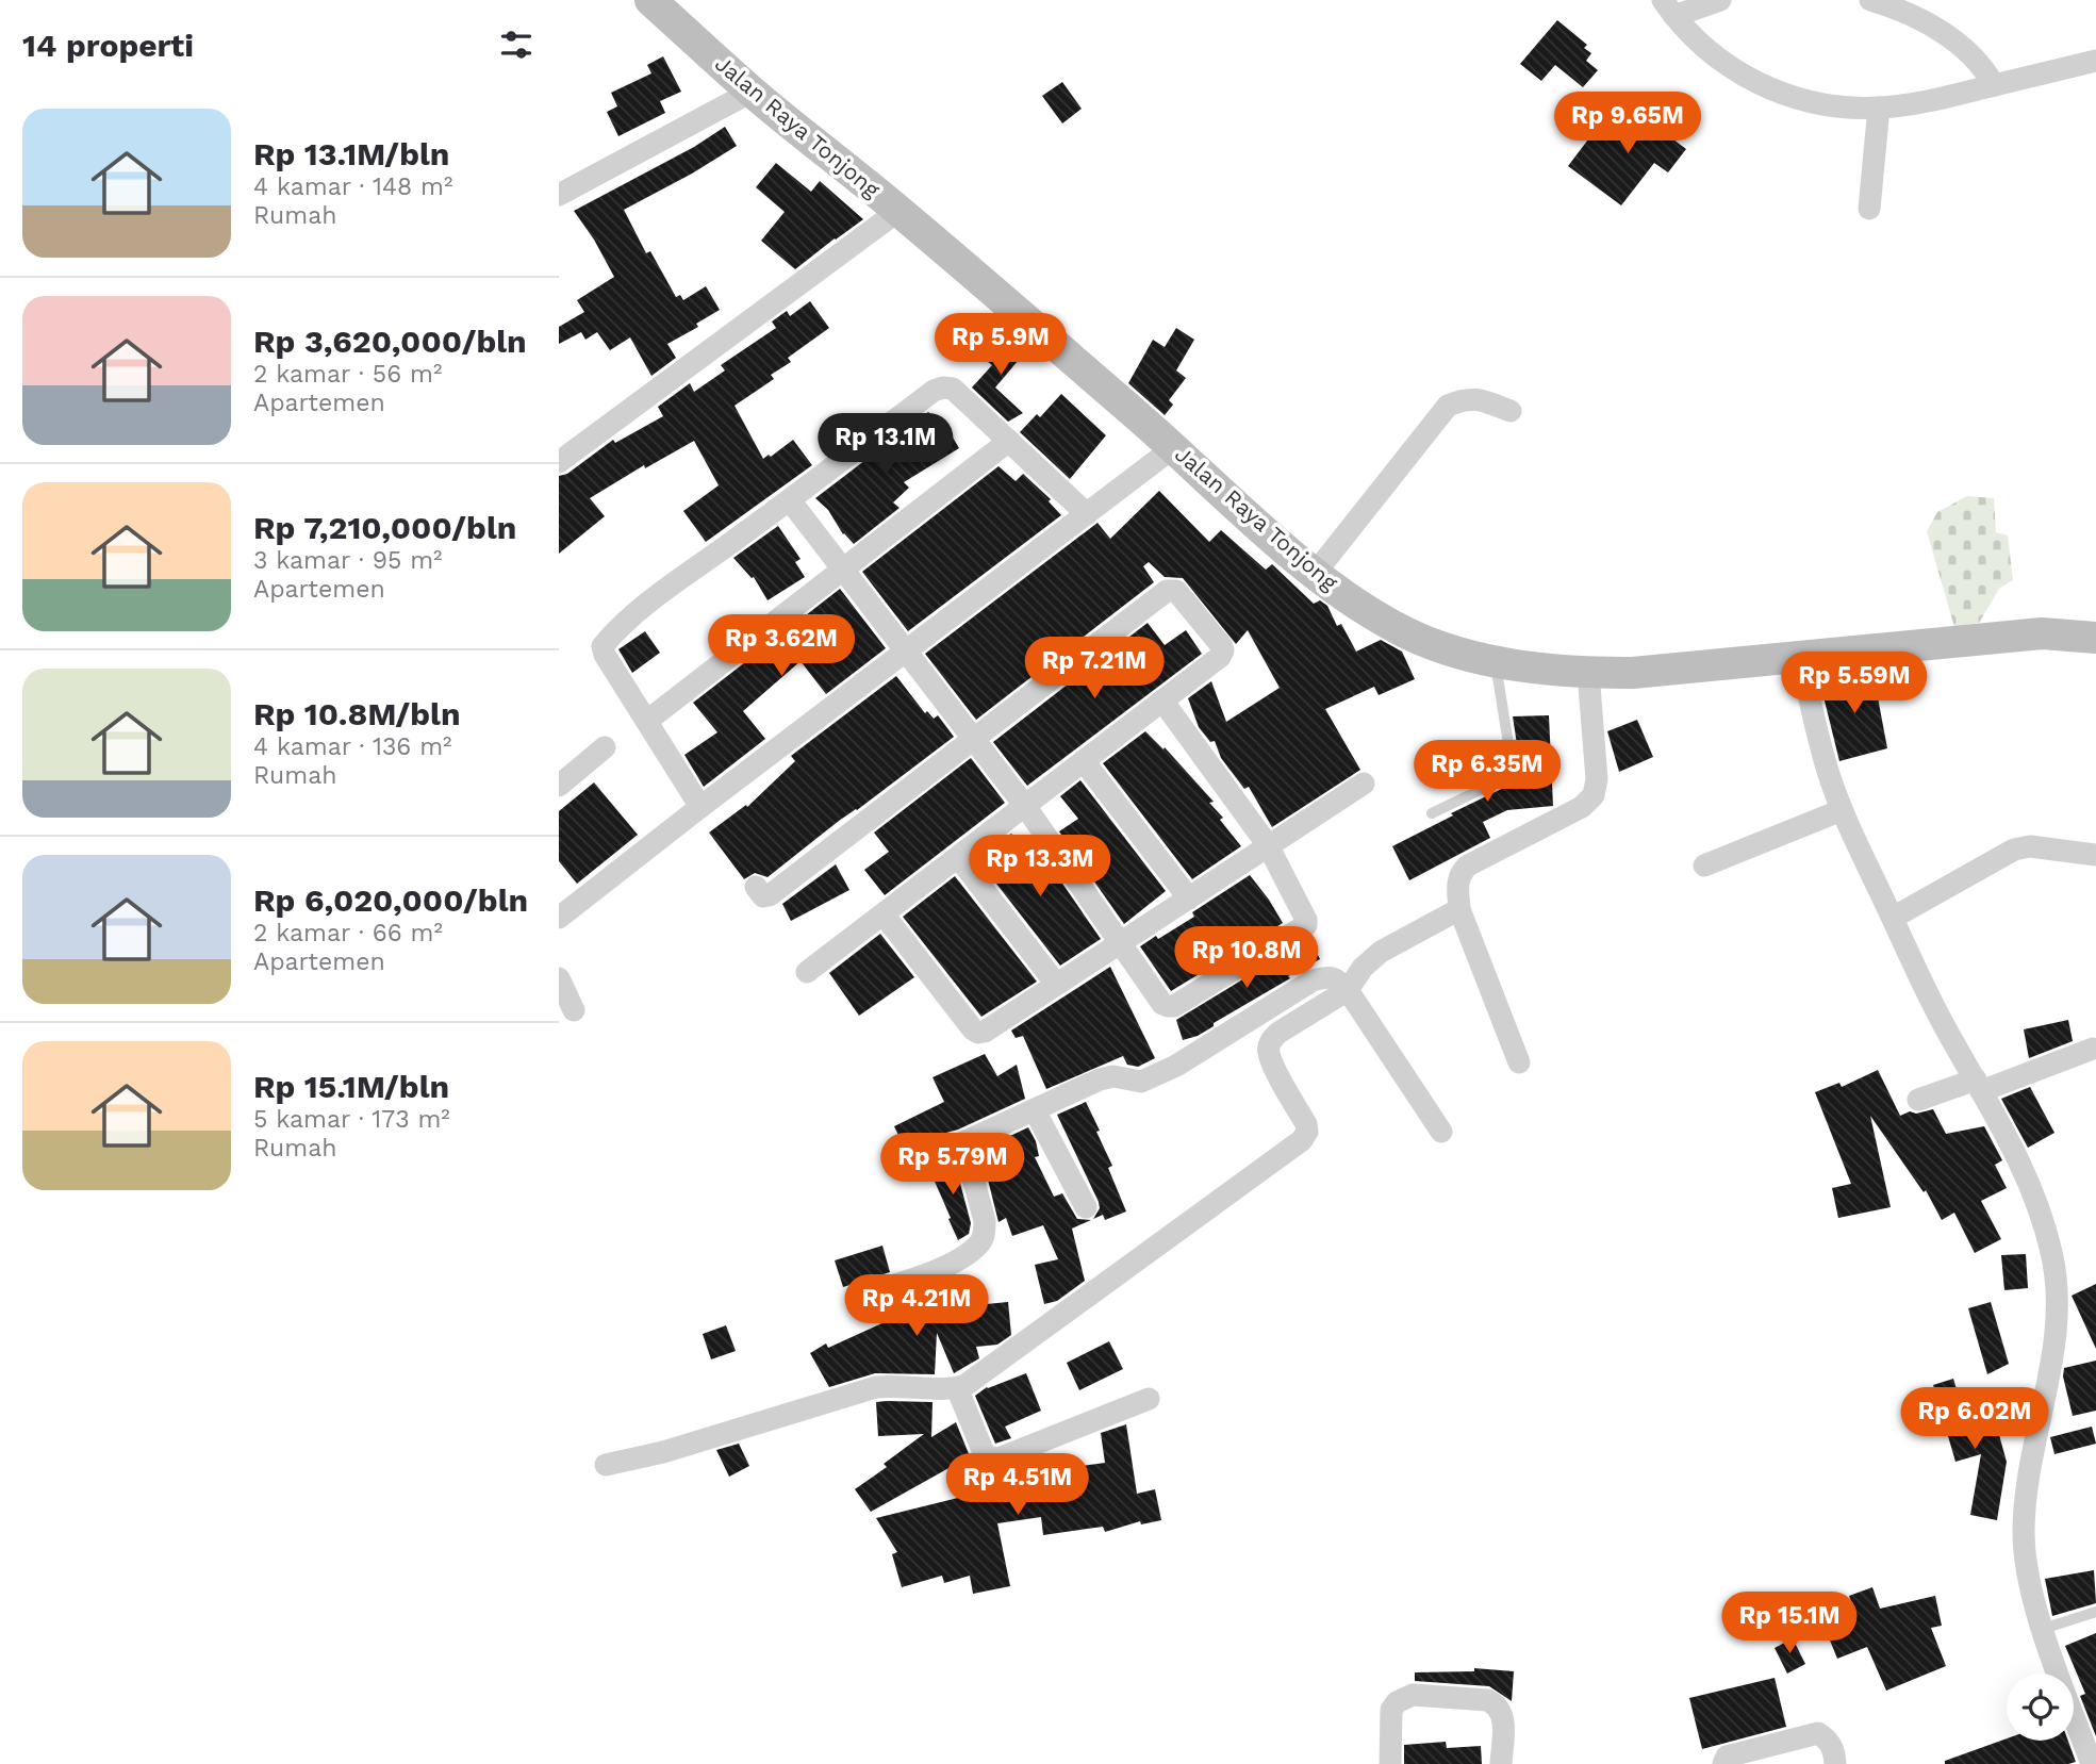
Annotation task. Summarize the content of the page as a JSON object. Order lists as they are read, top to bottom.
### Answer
{
  "streets": {
    "main road": ["Jalan Raya Tonjong"]
  },
  "page": {
    "heading": "14 properti",
    "list": [
      {
        "name": "Rp 13.1M/bln",
        "note": "4 kamar · 148 m² · Rumah"
      },
      {
        "name": "Rp 3,620,000/bln",
        "note": "2 kamar · 56 m² · Apartemen"
      },
      {
        "name": "Rp 7,210,000/bln",
        "note": "3 kamar · 95 m² · Apartemen"
      },
      {
        "name": "Rp 10.8M/bln",
        "note": "4 kamar · 136 m² · Rumah"
      },
      {
        "name": "Rp 6,020,000/bln",
        "note": "2 kamar · 66 m² · Apartemen"
      },
      {
        "name": "Rp 15.1M/bln",
        "note": "5 kamar · 173 m² · Rumah"
      }
    ],
    "price": [
      "Rp 9.65M",
      "Rp 5.9M",
      "Rp 13.1M",
      "Rp 3.62M",
      "Rp 7.21M",
      "Rp 5.59M",
      "Rp 6.35M",
      "Rp 13.3M",
      "Rp 10.8M",
      "Rp 5.79M",
      "Rp 4.21M",
      "Rp 6.02M",
      "Rp 4.51M",
      "Rp 15.1M"
    ]
  }
}
